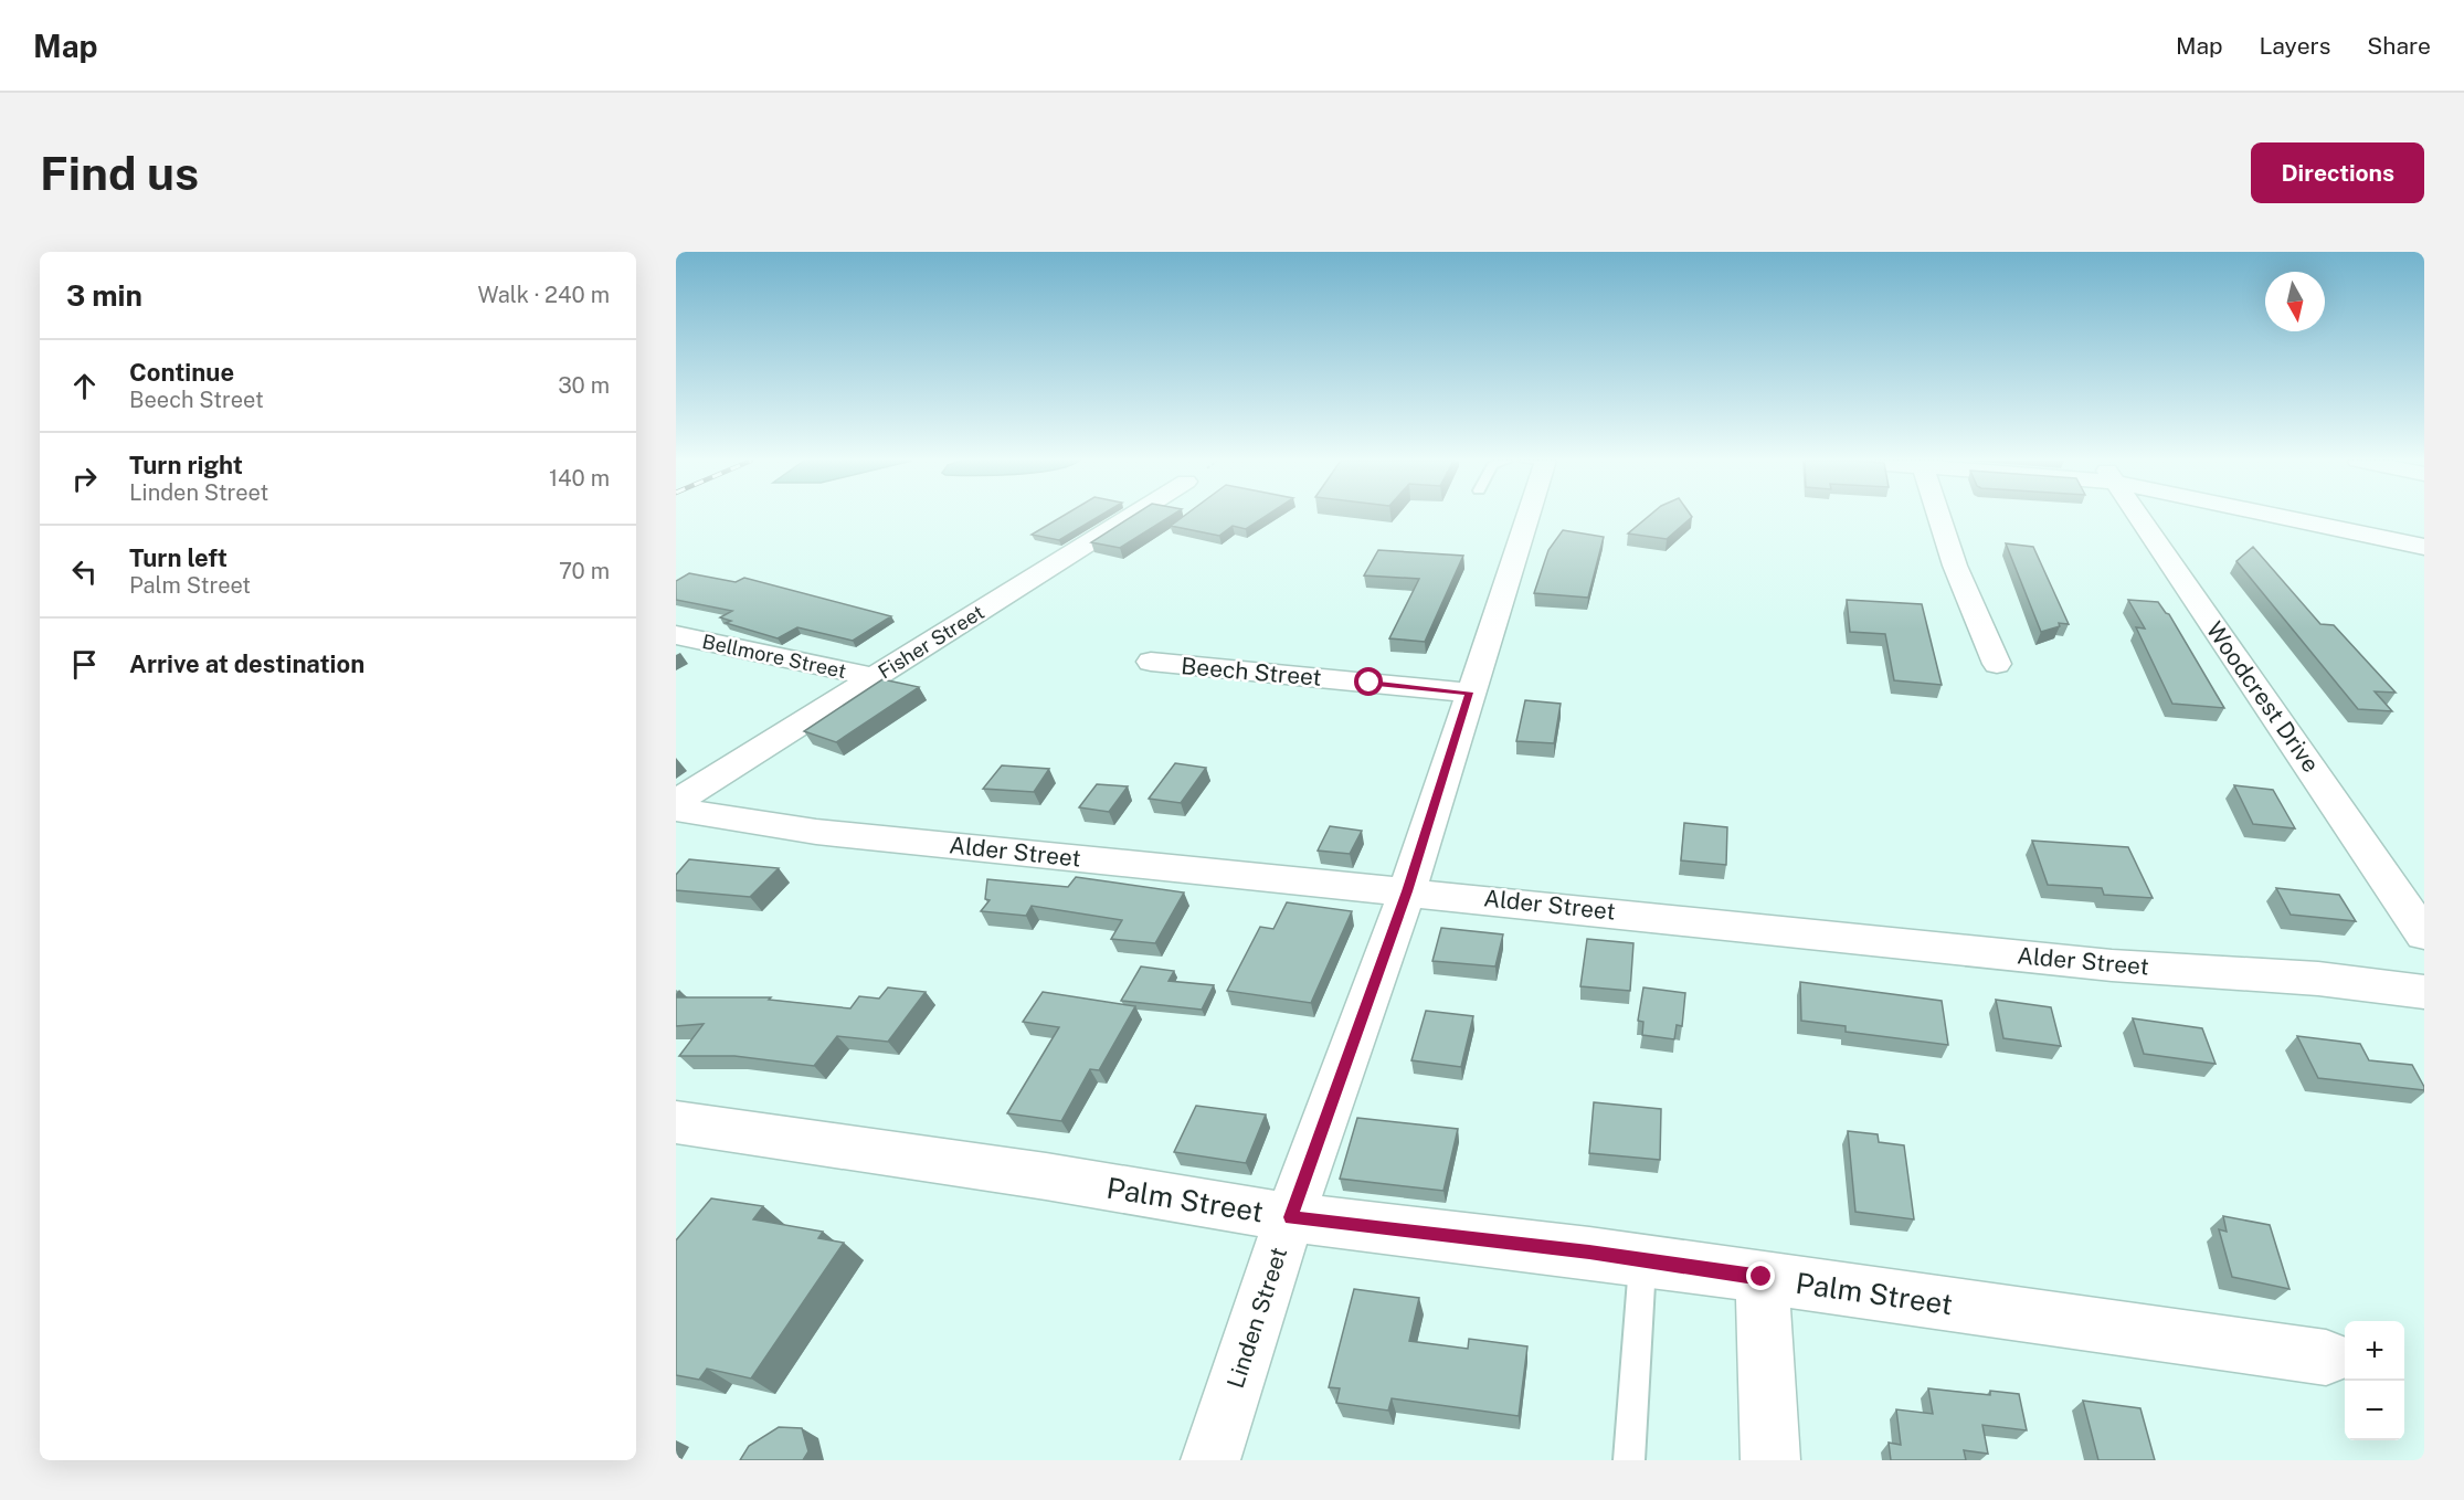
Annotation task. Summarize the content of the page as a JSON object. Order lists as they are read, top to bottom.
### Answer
{
  "streets": {
    "street": [
      "Fisher Street",
      "Bellmore Street",
      "Beech Street",
      "Woodcrest Drive",
      "Alder Street",
      "Palm Street",
      "Linden Street"
    ]
  },
  "crossings": [
    ["Fisher Street", "Bellmore Street"],
    ["Beech Street", "Linden Street"],
    ["Alder Street", "Linden Street"],
    ["Palm Street", "Linden Street"]
  ],
  "north": "bottom",
  "page": {
    "header": "Map",
    "nav": ["Map", "Layers", "Share"],
    "buttons": "Directions",
    "title": "Find us",
    "heading": ["3 min", "Walk · 240 m"],
    "list": [
      ["Continue", "Beech Street", "30 m"],
      ["Turn right", "Linden Street", "140 m"],
      ["Turn left", "Palm Street", "70 m"],
      "Arrive at destination"
    ],
    "map_buttons": ["+", "−"]
  }
}
